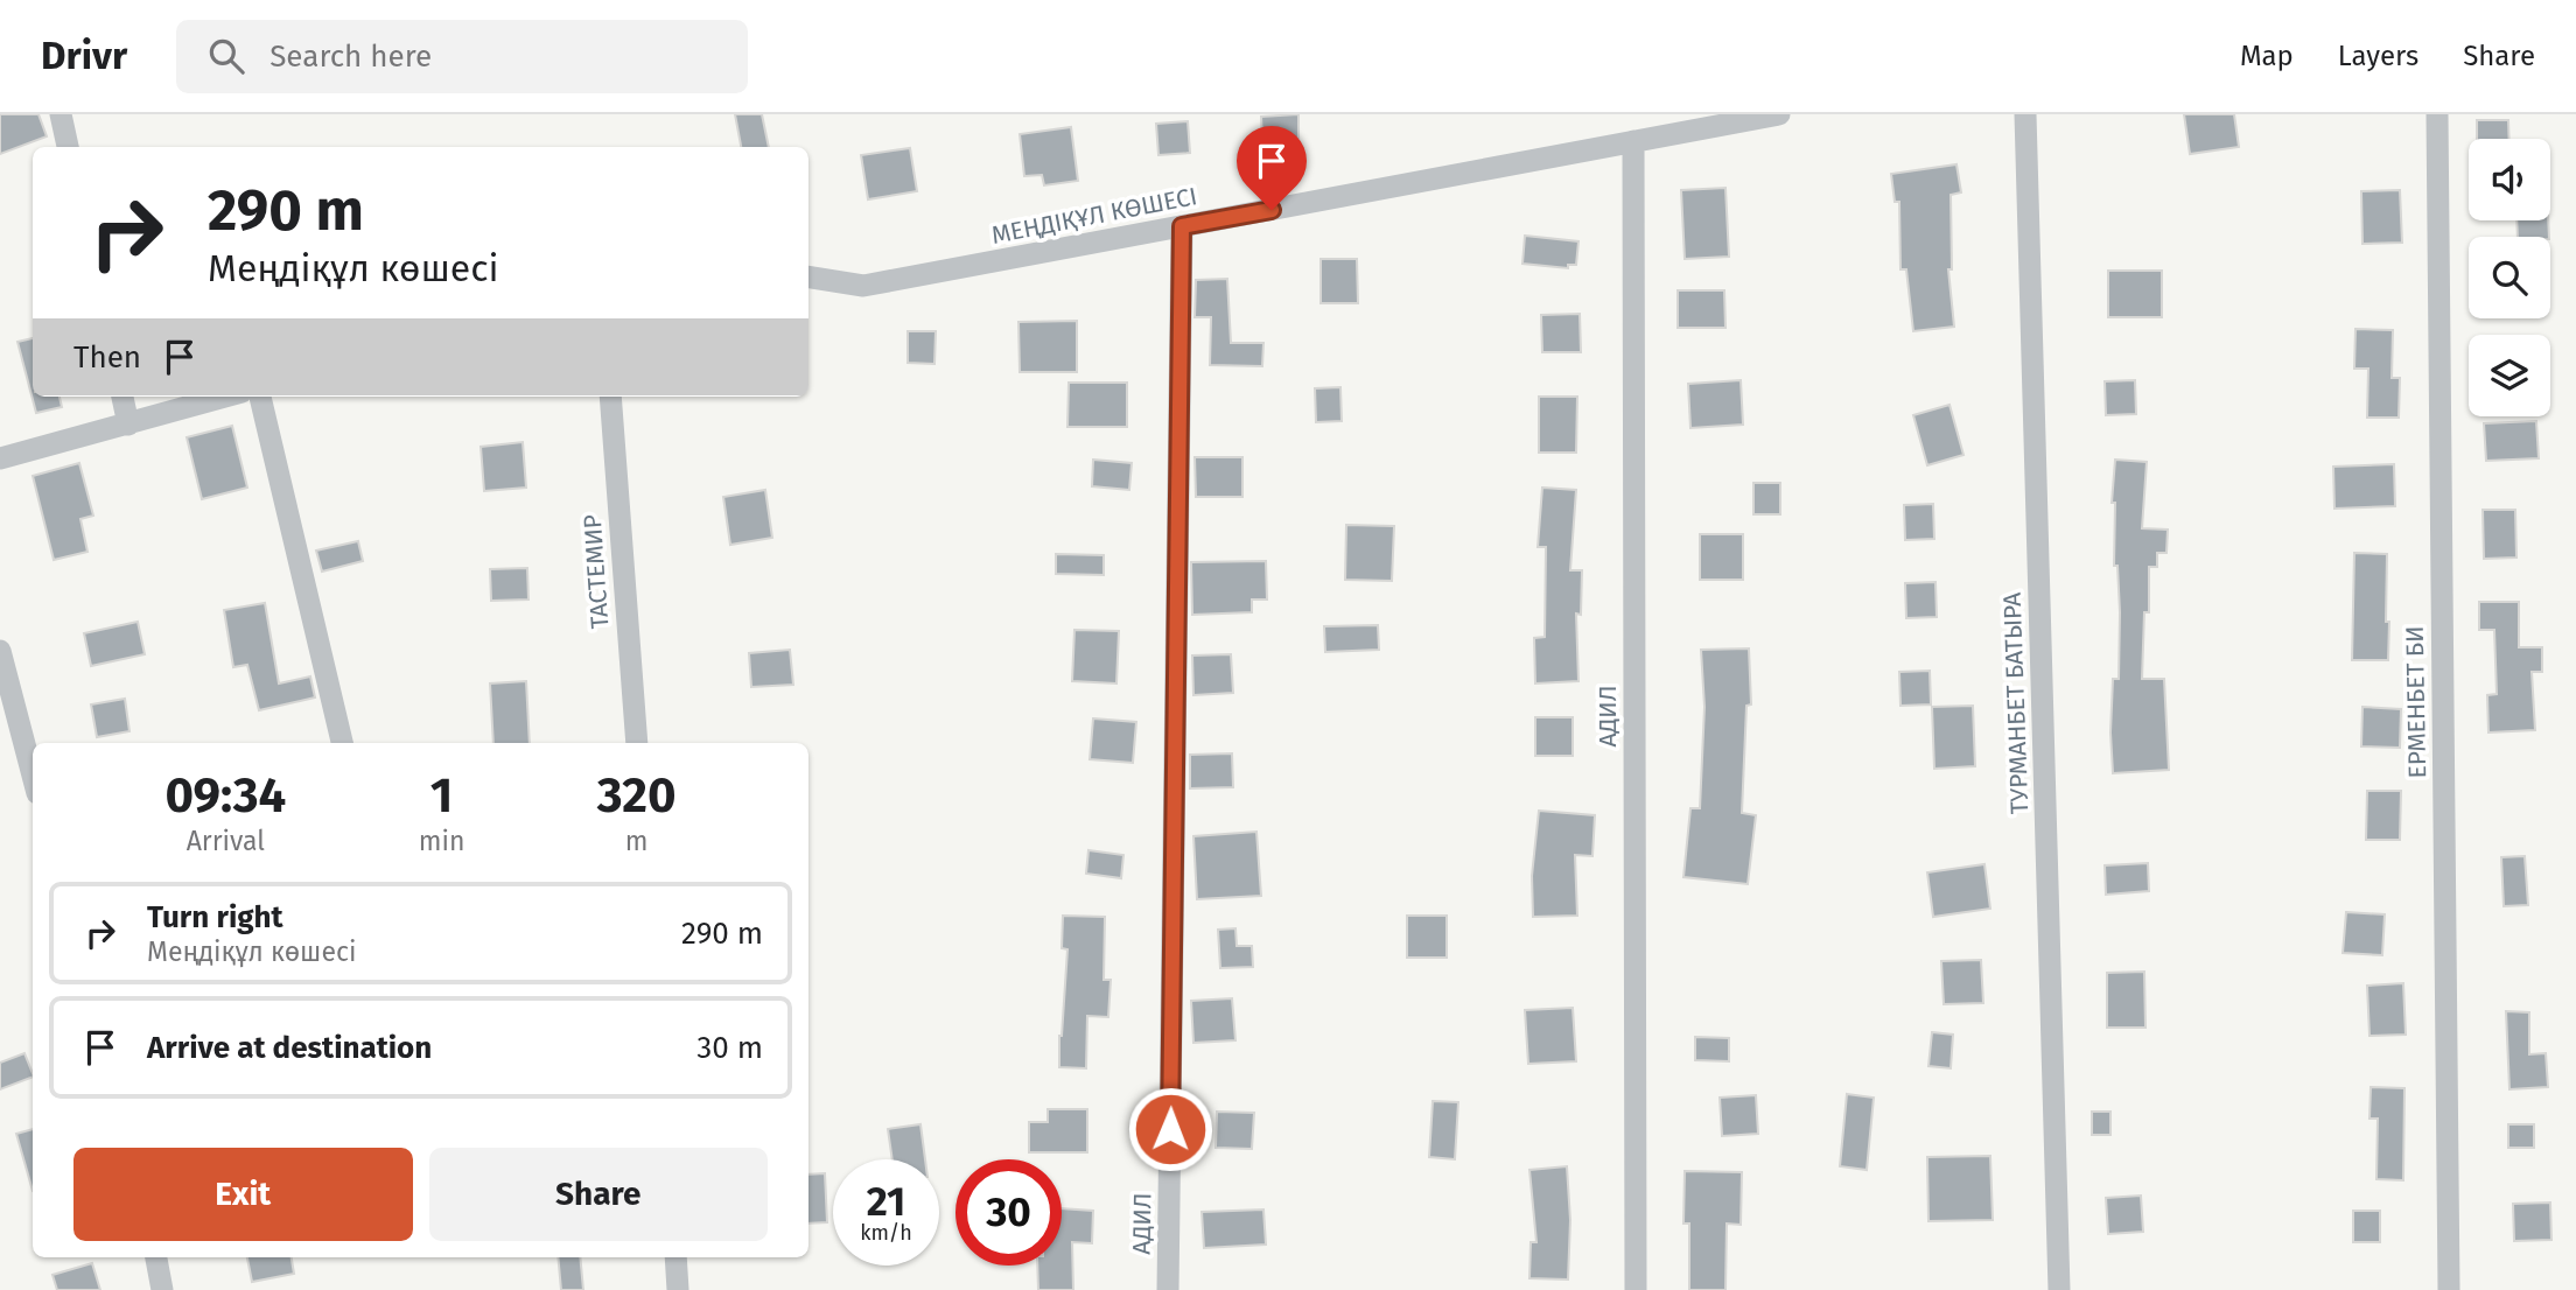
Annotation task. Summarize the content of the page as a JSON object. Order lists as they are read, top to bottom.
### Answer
{
  "streets": {
    "street": [
      "МЕҢДІҚҰЛ КӨШЕСІ",
      "ТАСТЕМИР",
      "ЕРМЕНБЕТ БИ",
      "ТУРМАНБЕТ БАТЫРА",
      "АДИЛ"
    ]
  },
  "crossings": [
    ["МЕҢДІҚҰЛ КӨШЕСІ", "АДИЛ"]
  ],
  "page": {
    "header": "Drivr",
    "search": "Search here",
    "nav": ["Map", "Layers", "Share"],
    "turn": ["290 m", "Меңдіқұл көшесі"],
    "then": "Then",
    "eta": [
      "09:34",
      "Arrival",
      "1",
      "min",
      "320",
      "m"
    ],
    "list": [
      {
        "name": "Turn right",
        "note": "Меңдіқұл көшесі",
        "value": "290 m"
      },
      {
        "name": "Arrive at destination",
        "value": "30 m"
      }
    ],
    "buttons": ["Exit", "Share"],
    "speed": "21 km/h",
    "limit": "30"
  }
}
